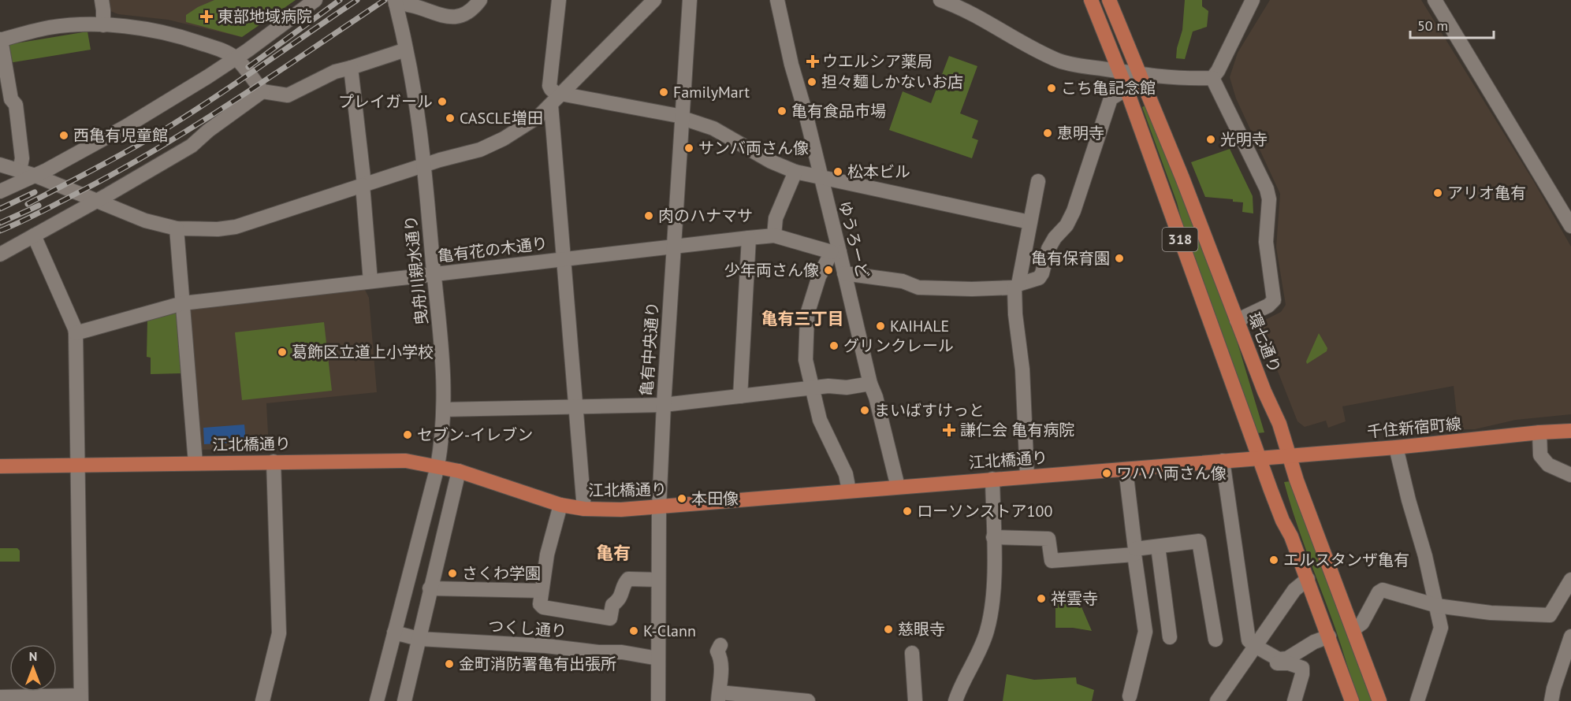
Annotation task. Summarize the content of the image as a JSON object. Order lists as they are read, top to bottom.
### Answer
{
  "streets": {
    "main road": [
      "318",
      "環七通り",
      "千住新宿町線",
      "江北橋通り"
    ],
    "street": [
      "ゆうろーど",
      "亀有花の木通り",
      "曳舟川親水通り",
      "亀有中央通り",
      "つくし通り"
    ]
  },
  "crossings": [
    ["ゆうろーど", "亀有花の木通り"],
    ["ゆうろーど", "江北橋通り"],
    ["318", "千住新宿町線"],
    ["318", "江北橋通り"],
    ["亀有花の木通り", "曳舟川親水通り"],
    ["亀有花の木通り", "亀有中央通り"],
    ["曳舟川親水通り", "江北橋通り"],
    ["曳舟川親水通り", "つくし通り"],
    ["環七通り", "千住新宿町線"],
    ["亀有中央通り", "江北橋通り"],
    ["亀有中央通り", "つくし通り"],
    ["千住新宿町線", "江北橋通り"]
  ],
  "districts": ["亀有三丁目", "亀有"],
  "places": {
    "health": ["東部地域病院", "ウエルシア薬局", "謙仁会 亀有病院"],
    "other": [
      "担々麺しかないお店",
      "こち亀記念館",
      "FamilyMart",
      "プレイガール",
      "亀有食品市場",
      "CASCLE増田",
      "恵明寺",
      "西亀有児童館",
      "光明寺",
      "サンバ両さん像",
      "松本ビル",
      "アリオ亀有",
      "肉のハナマサ",
      "亀有保育園",
      "少年両さん像",
      "KAIHALE",
      "グリンクレール",
      "葛飾区立道上小学校",
      "まいばすけっと",
      "セブン-イレブン",
      "ワハハ両さん像",
      "本田像",
      "ローソンストア100",
      "エルスタンザ亀有",
      "さくわ学園",
      "祥雲寺",
      "慈眼寺",
      "K-Clann",
      "金町消防署亀有出張所"
    ]
  },
  "scale_bar": "50 m",
  "north": "top"
}
